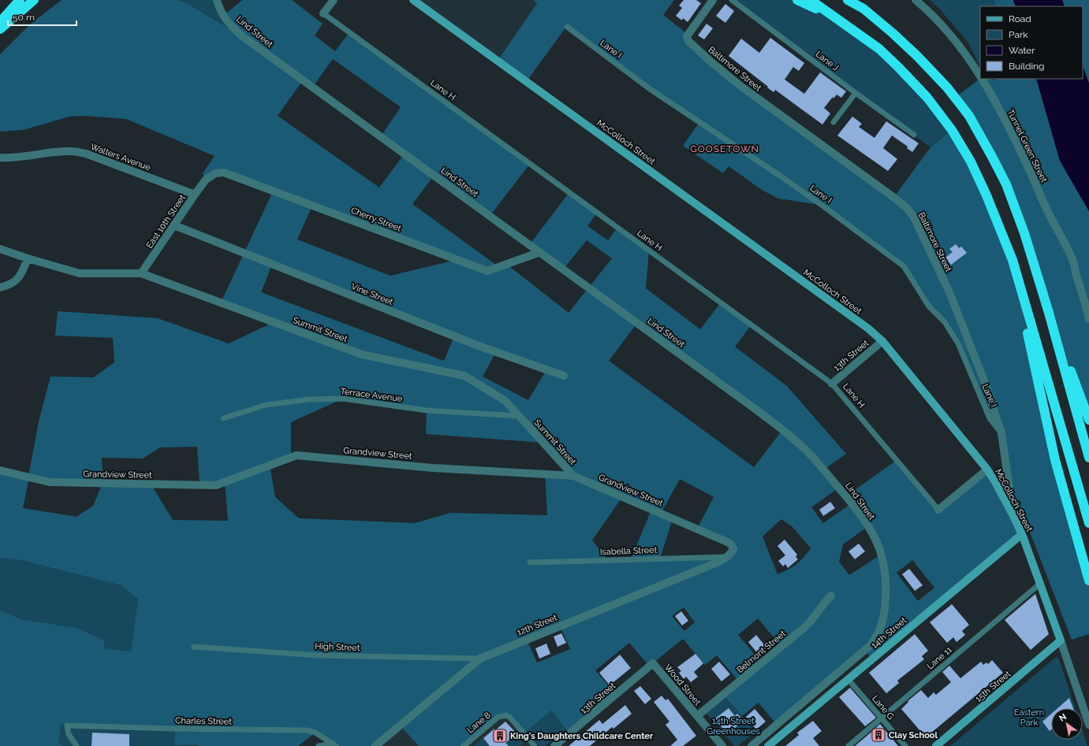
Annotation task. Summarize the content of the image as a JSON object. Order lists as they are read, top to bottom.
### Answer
{
  "streets": {
    "street": [
      "Lind Street",
      "Baltimore Street",
      "McColloch Street",
      "Tunnel Green Street",
      "Walters Avenue",
      "Cherry Street",
      "East 10th Street",
      "Vine Street",
      "Summit Street",
      "13th Street",
      "Grandview Street",
      "12th Street",
      "14th Street",
      "Belmont Street",
      "Wood Street",
      "15th Street"
    ],
    "lane": [
      "Lane I",
      "Lane J",
      "Lane H",
      "Terrace Avenue",
      "Isabella Street",
      "High Street",
      "Lane 11",
      "Lane G",
      "Charles Street",
      "Lane 8"
    ]
  },
  "crossings": [
    ["Lind Street", "Cherry Street"],
    ["Lane I", "Baltimore Street"],
    ["Baltimore Street", "McColloch Street"],
    ["Lane H", "13th Street"],
    ["McColloch Street", "13th Street"],
    ["McColloch Street", "14th Street"],
    ["McColloch Street", "Lane 11"],
    ["McColloch Street", "15th Street"],
    ["Walters Avenue", "East 10th Street"],
    ["Cherry Street", "East 10th Street"],
    ["East 10th Street", "Vine Street"],
    ["East 10th Street", "Summit Street"],
    ["Summit Street", "Terrace Avenue"],
    ["Summit Street", "Grandview Street"],
    ["13th Street", "Wood Street"],
    ["Grandview Street", "Isabella Street"],
    ["Grandview Street", "12th Street"],
    ["Isabella Street", "12th Street"],
    ["12th Street", "High Street"],
    ["14th Street", "Lane G"],
    ["Belmont Street", "Wood Street"],
    ["Lane 11", "Lane G"]
  ],
  "districts": ["GOOSETOWN"],
  "parks": ["Eastern Park", "14th Street Greenhouses"],
  "places": {
    "building": ["Clay School", "King's Daughters Childcare Center"]
  },
  "legend": [
    "Road",
    "Park",
    "Water",
    "Building"
  ],
  "scale_bar": "50 m",
  "north": "top left"
}
